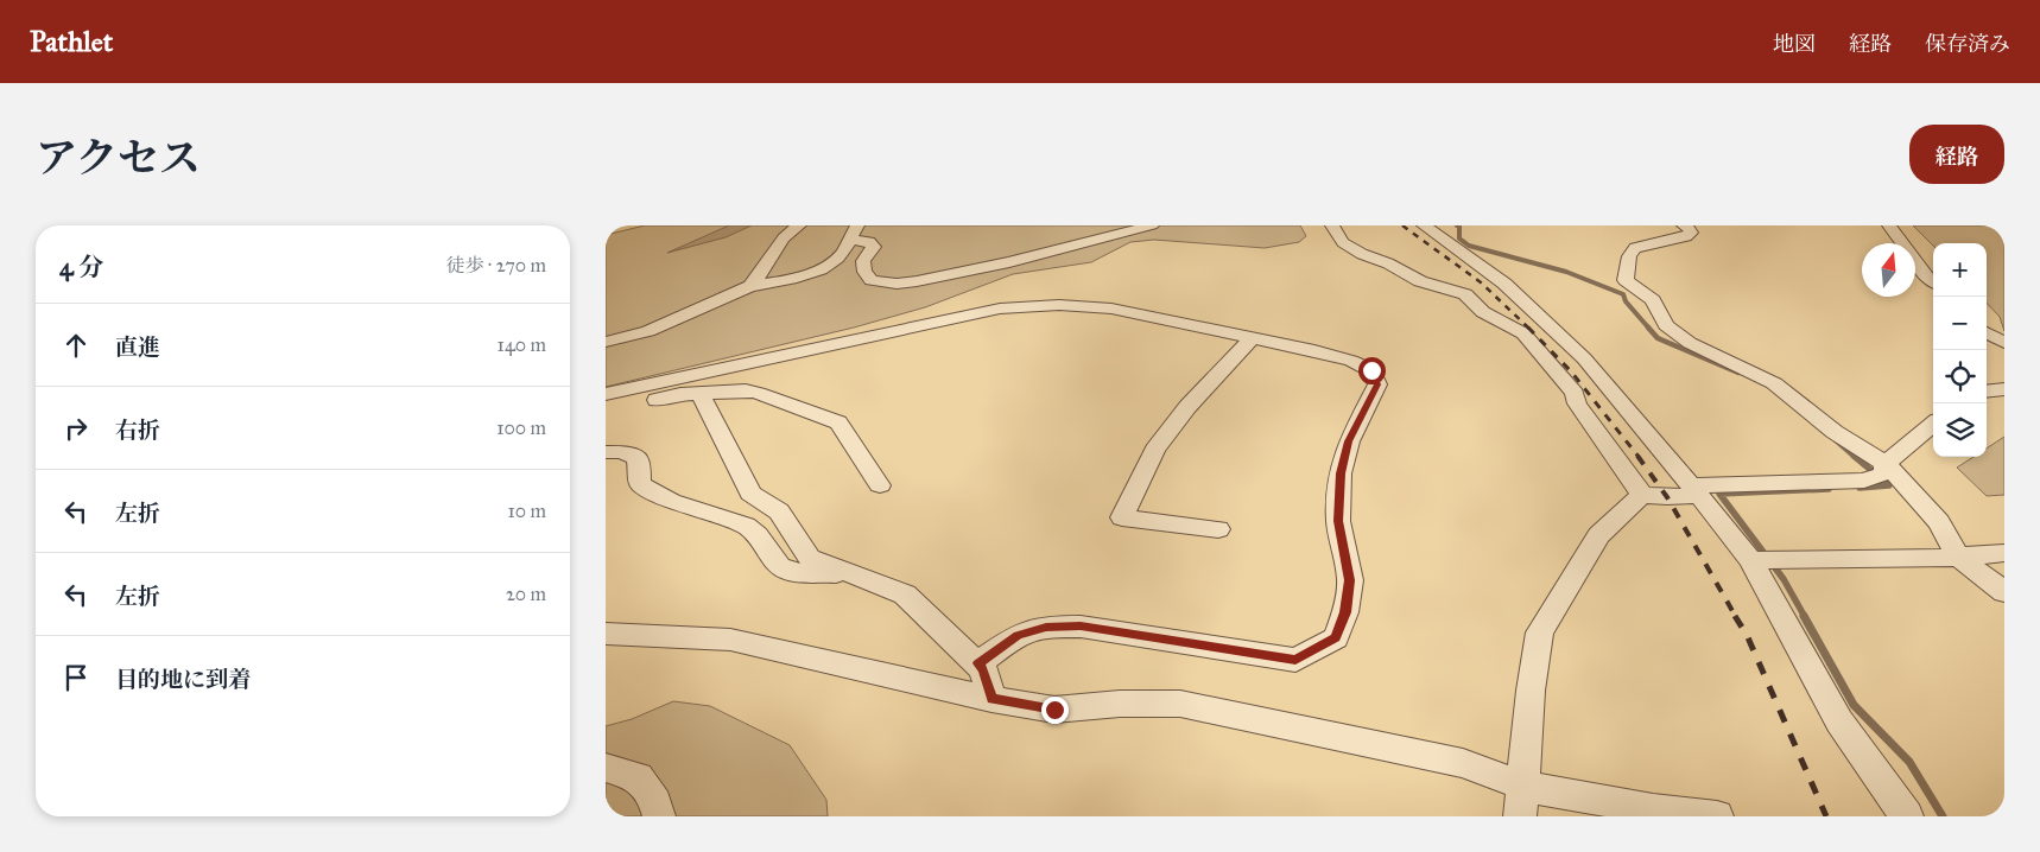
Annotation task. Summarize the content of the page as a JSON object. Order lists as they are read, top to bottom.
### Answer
{
  "north": "top",
  "page": {
    "header": "Pathlet",
    "nav": ["地図", "経路", "保存済み"],
    "title": "アクセス",
    "buttons": "経路",
    "heading": ["4 分", "徒歩 · 270 m"],
    "map_buttons": ["+", "−"],
    "list": [
      ["直進", "140 m"],
      ["右折", "100 m"],
      ["左折", "10 m"],
      ["左折", "20 m"],
      "目的地に到着"
    ]
  }
}
